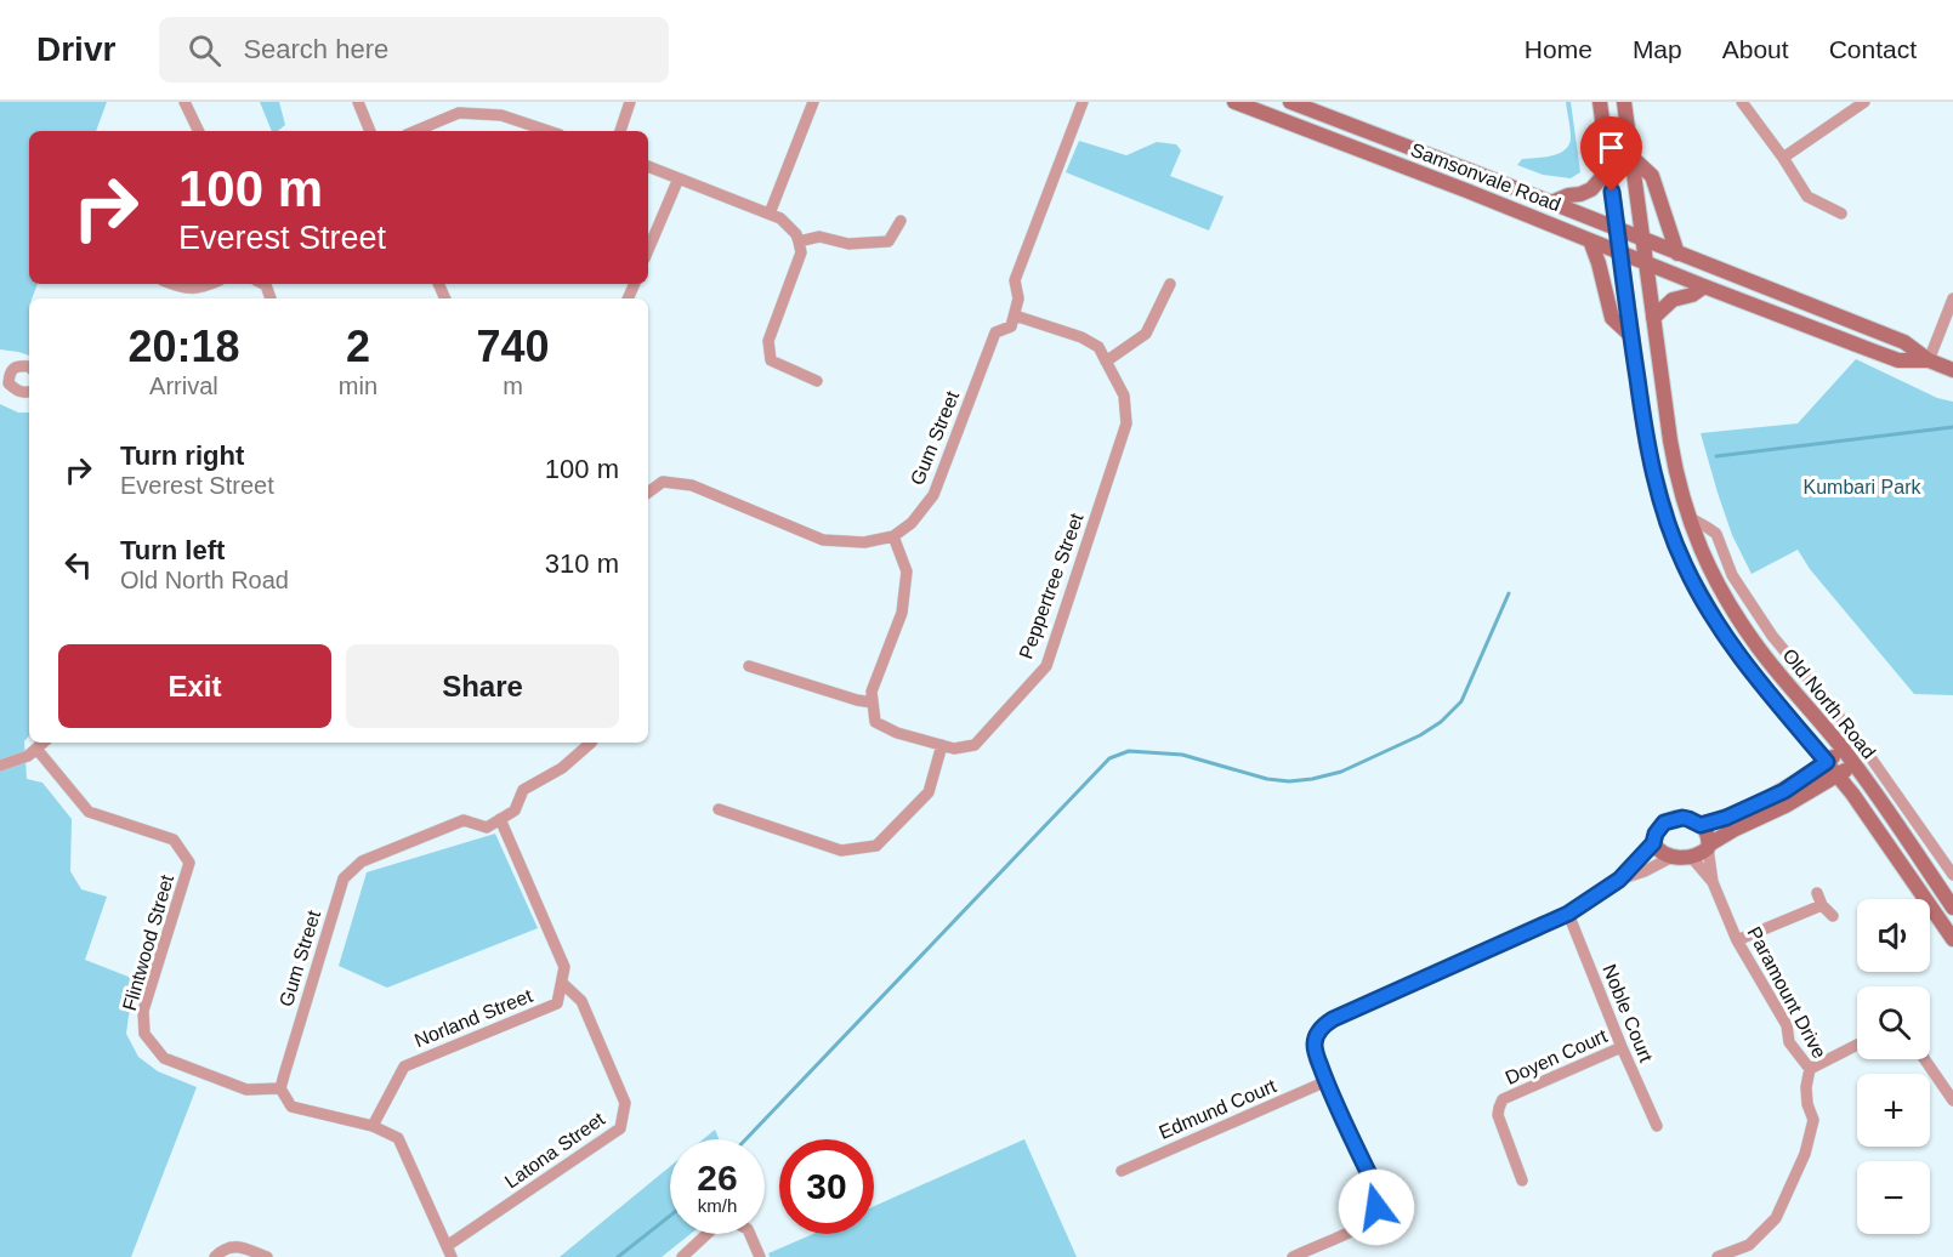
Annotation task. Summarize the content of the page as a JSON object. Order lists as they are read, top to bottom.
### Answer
{
  "streets": {
    "main road": ["Samsonvale Road", "Old North Road"],
    "street": [
      "Gum Street",
      "Peppertree Street",
      "Flintwood Street",
      "Paramount Drive",
      "Noble Court",
      "Norland Street",
      "Doyen Court",
      "Edmund Court",
      "Latona Street"
    ]
  },
  "crossings": [
    ["Samsonvale Road", "Old North Road"],
    ["Gum Street", "Peppertree Street"],
    ["Gum Street", "Flintwood Street"],
    ["Noble Court", "Doyen Court"],
    ["Norland Street", "Latona Street"]
  ],
  "parks": ["Kumbari Park"],
  "page": {
    "header": "Drivr",
    "search": "Search here",
    "nav": [
      "Home",
      "Map",
      "About",
      "Contact"
    ],
    "turn": ["100 m", "Everest Street"],
    "eta": [
      "20:18",
      "Arrival",
      "2",
      "min",
      "740",
      "m"
    ],
    "list": [
      {
        "name": "Turn right",
        "note": "Everest Street",
        "value": "100 m"
      },
      {
        "name": "Turn left",
        "note": "Old North Road",
        "value": "310 m"
      }
    ],
    "buttons": ["Exit", "Share"],
    "map_buttons": ["+", "−"],
    "speed": "26 km/h",
    "limit": "30"
  }
}
